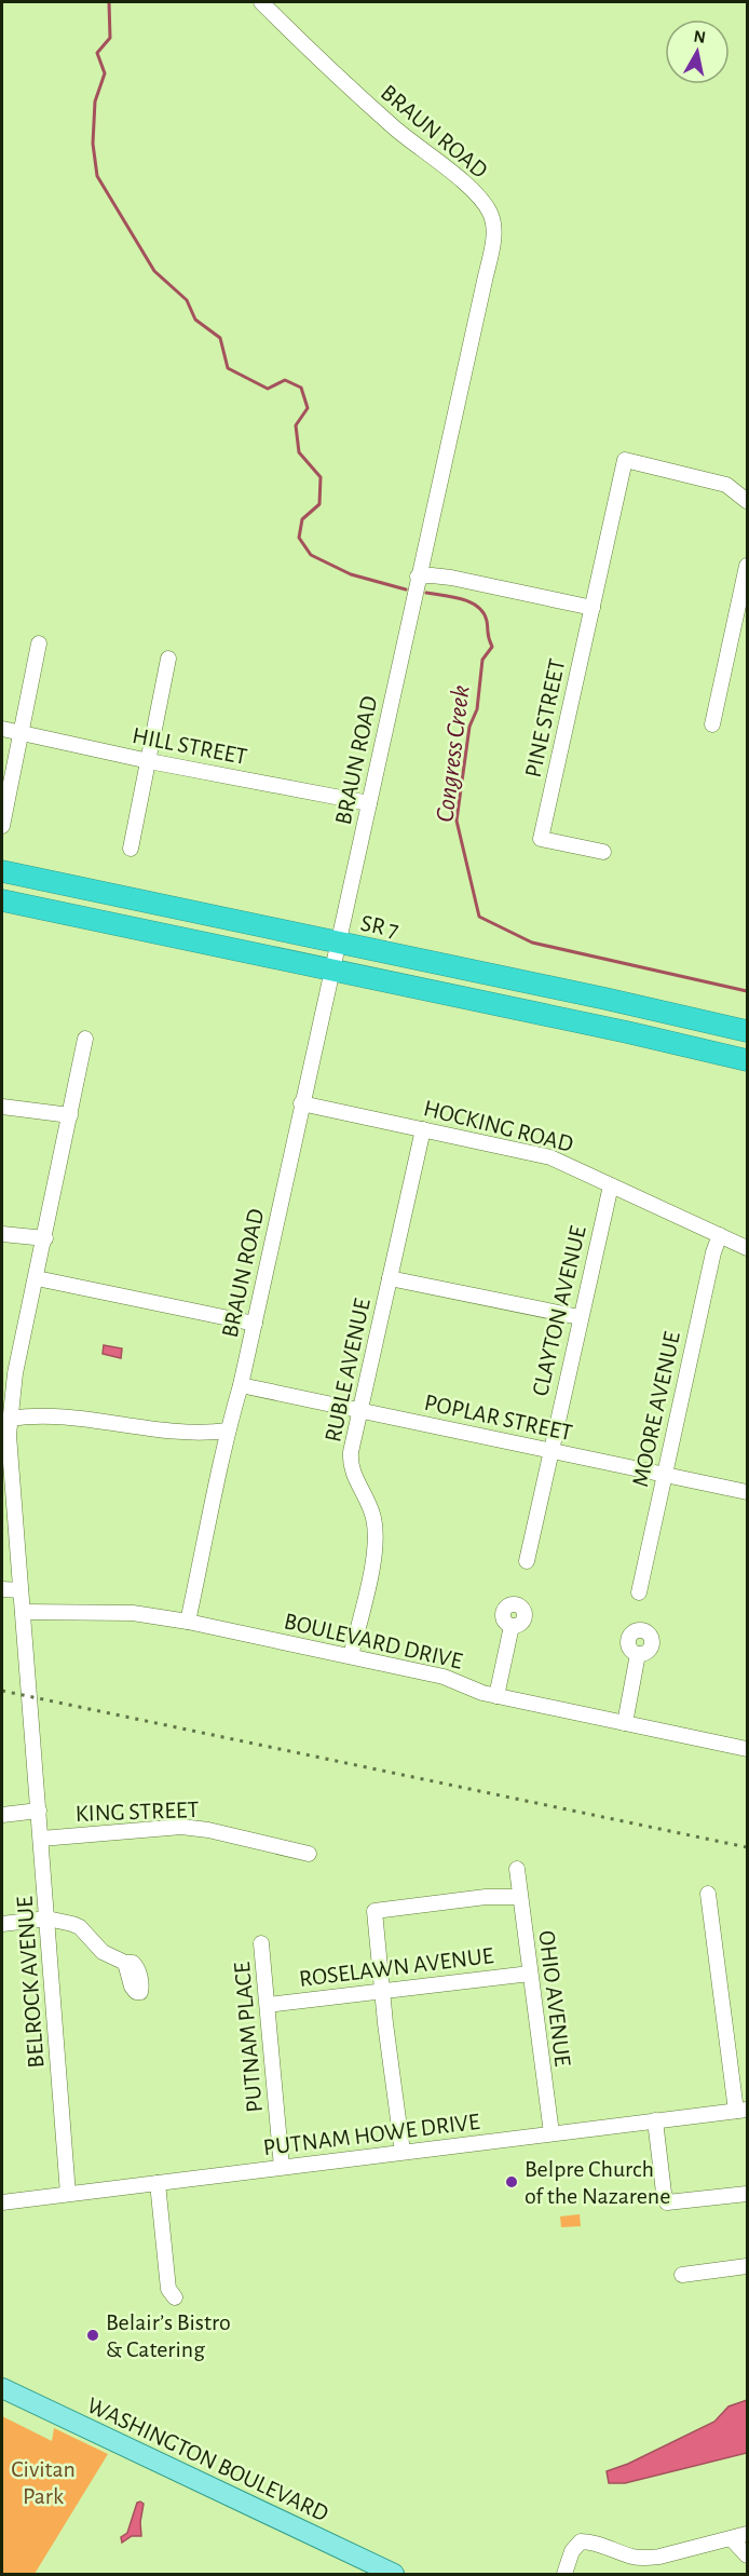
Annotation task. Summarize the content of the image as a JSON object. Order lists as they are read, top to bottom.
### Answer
{
  "streets": {
    "highway": ["SR 7"],
    "main road": ["WASHINGTON BOULEVARD"],
    "street": [
      "BRAUN ROAD",
      "PINE STREET",
      "HILL STREET",
      "HOCKING ROAD",
      "CLAYTON AVENUE",
      "RUBLE AVENUE",
      "MOORE AVENUE",
      "POPLAR STREET",
      "BOULEVARD DRIVE",
      "KING STREET",
      "ROSELAWN AVENUE",
      "BELROCK AVENUE",
      "OHIO AVENUE",
      "PUTNAM PLACE",
      "PUTNAM HOWE DRIVE"
    ]
  },
  "crossings": [
    ["BRAUN ROAD", "HILL STREET"],
    ["BRAUN ROAD", "SR 7"],
    ["BRAUN ROAD", "HOCKING ROAD"],
    ["BRAUN ROAD", "POPLAR STREET"],
    ["BRAUN ROAD", "BOULEVARD DRIVE"],
    ["HOCKING ROAD", "CLAYTON AVENUE"],
    ["HOCKING ROAD", "RUBLE AVENUE"],
    ["HOCKING ROAD", "MOORE AVENUE"],
    ["CLAYTON AVENUE", "POPLAR STREET"],
    ["RUBLE AVENUE", "POPLAR STREET"],
    ["RUBLE AVENUE", "BOULEVARD DRIVE"],
    ["MOORE AVENUE", "POPLAR STREET"],
    ["BOULEVARD DRIVE", "BELROCK AVENUE"],
    ["KING STREET", "BELROCK AVENUE"],
    ["ROSELAWN AVENUE", "OHIO AVENUE"],
    ["ROSELAWN AVENUE", "PUTNAM PLACE"],
    ["BELROCK AVENUE", "PUTNAM HOWE DRIVE"],
    ["OHIO AVENUE", "PUTNAM HOWE DRIVE"],
    ["PUTNAM PLACE", "PUTNAM HOWE DRIVE"]
  ],
  "water": ["Congress Creek"],
  "parks": ["Civitan Park"],
  "places": ["Belpre Church of the Nazarene", "Belair’s Bistro & Catering"],
  "north": "top"
}
